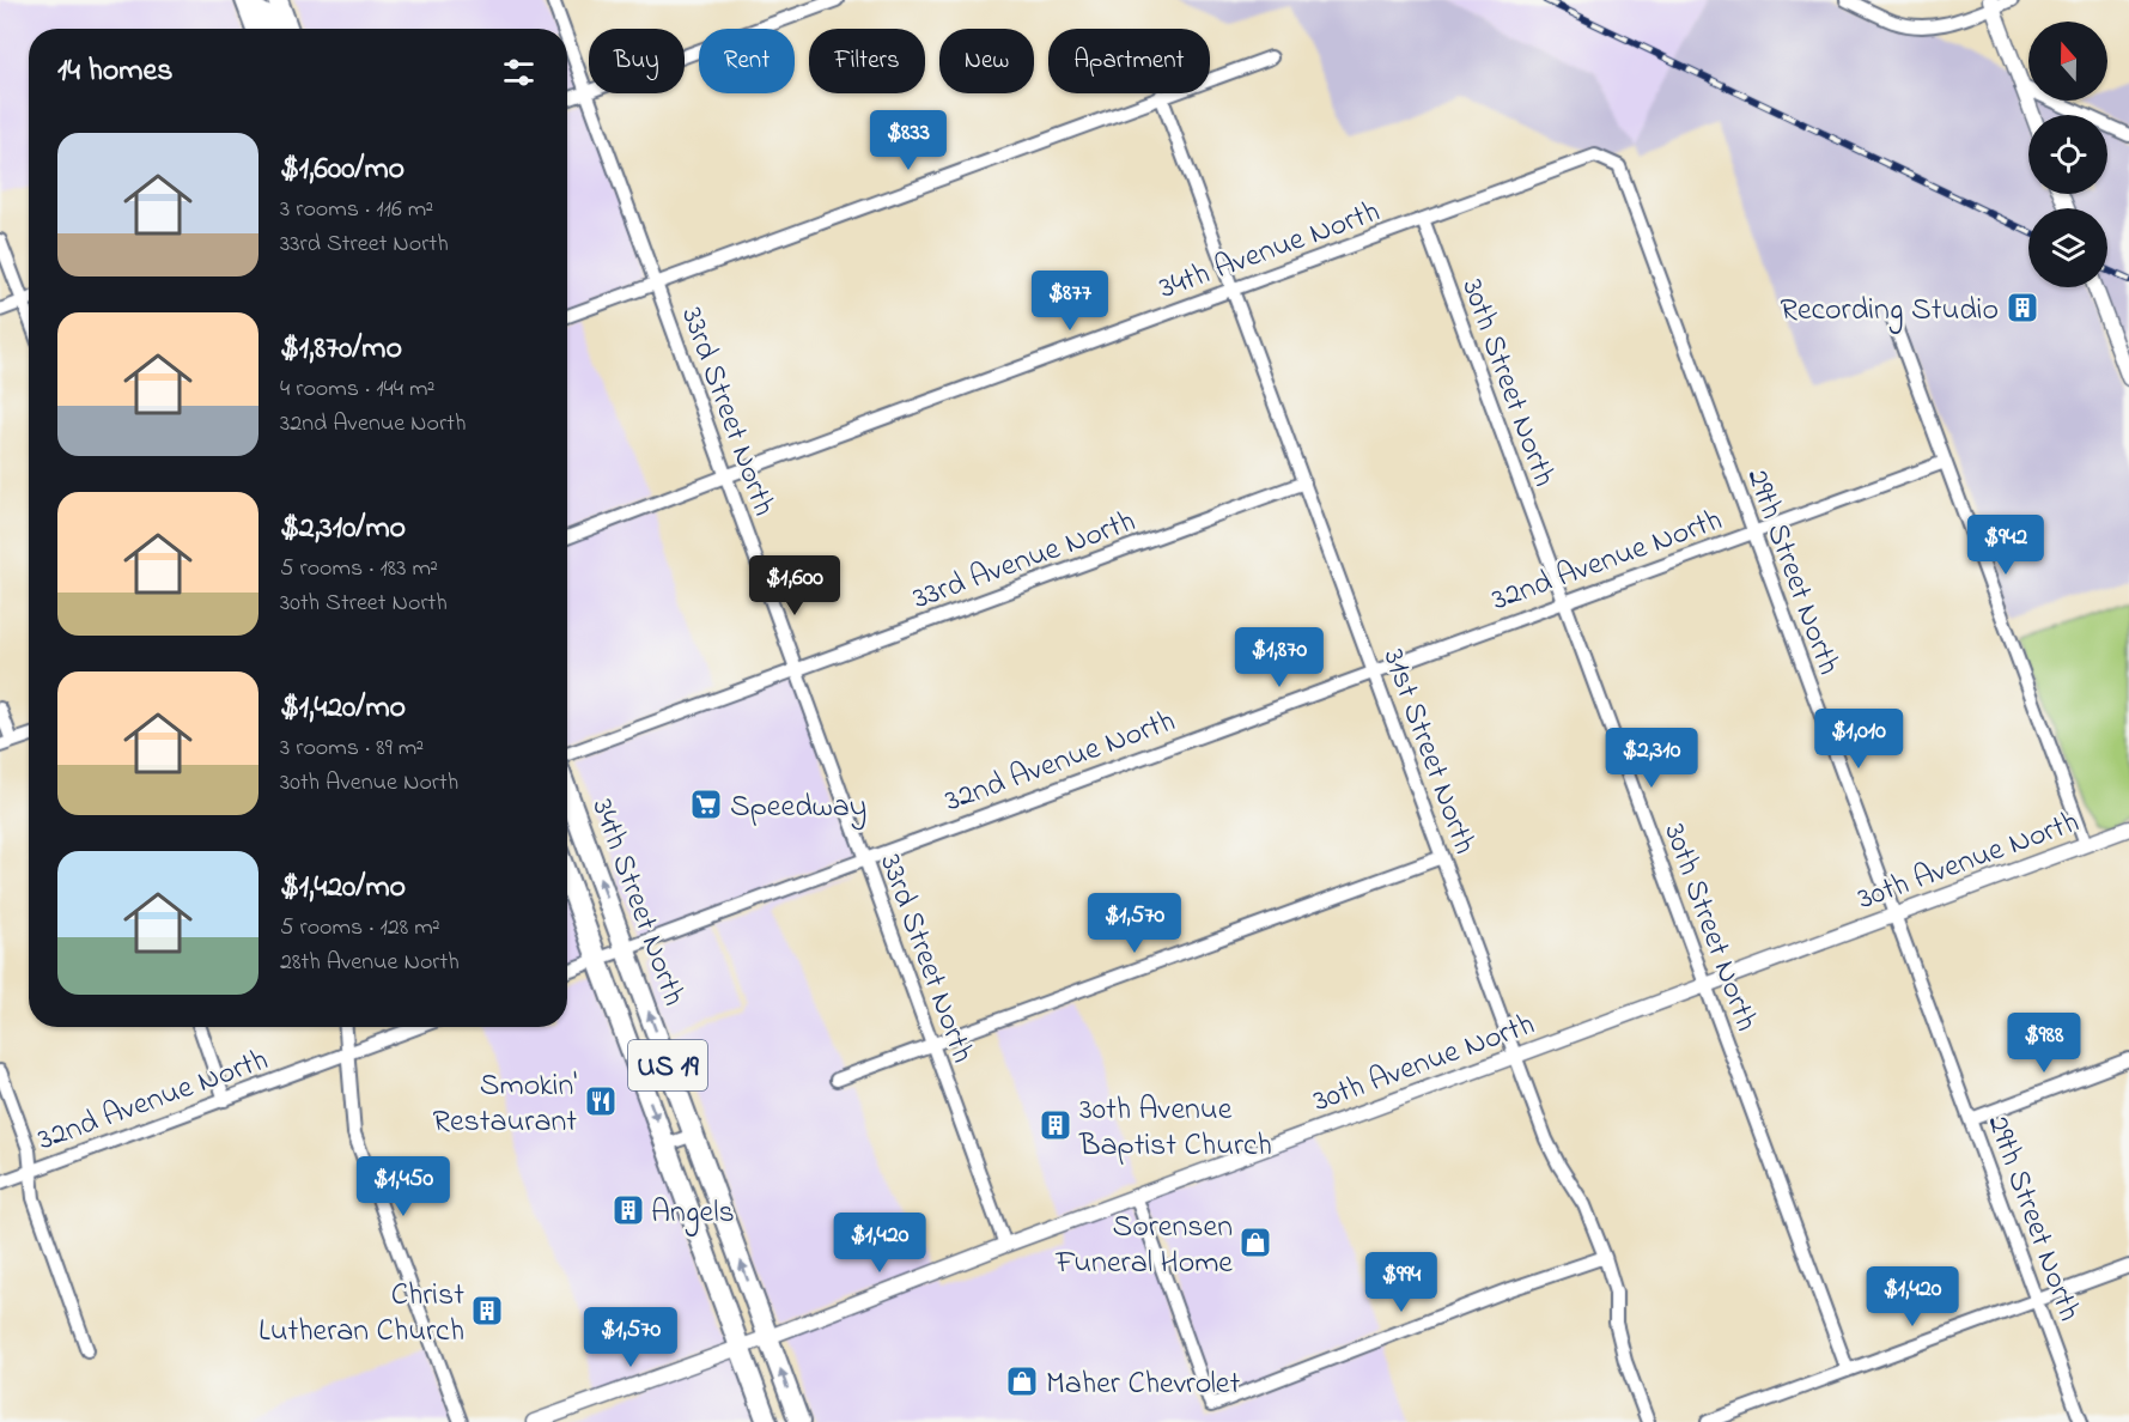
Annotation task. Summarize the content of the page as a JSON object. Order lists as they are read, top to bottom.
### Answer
{
  "streets": {
    "highway": ["34th Street North", "US 19"],
    "street": [
      "34th Avenue North",
      "30th Street North",
      "33rd Street North",
      "33rd Avenue North",
      "32nd Avenue North",
      "29th Street North",
      "31st Street North",
      "30th Avenue North"
    ]
  },
  "crossings": [
    ["34th Avenue North", "30th Street North"],
    ["34th Avenue North", "33rd Street North"],
    ["34th Avenue North", "29th Street North"],
    ["34th Avenue North", "31st Street North"],
    ["30th Street North", "32nd Avenue North"],
    ["30th Street North", "30th Avenue North"],
    ["33rd Street North", "33rd Avenue North"],
    ["33rd Street North", "32nd Avenue North"],
    ["33rd Street North", "30th Avenue North"],
    ["33rd Avenue North", "31st Street North"],
    ["32nd Avenue North", "29th Street North"],
    ["32nd Avenue North", "31st Street North"],
    ["32nd Avenue North", "34th Street North"],
    ["29th Street North", "30th Avenue North"],
    ["31st Street North", "30th Avenue North"],
    ["30th Avenue North", "34th Street North"]
  ],
  "places": {
    "building": [
      "Recording Studio",
      "30th Avenue Baptist Church",
      "Angels",
      "Christ Lutheran Church"
    ],
    "supermarket": ["Speedway"],
    "restaurant": ["Smokin' Restaurant"],
    "shop": ["Sorensen Funeral Home", "Maher Chevrolet"]
  },
  "north": "top",
  "page": {
    "chip": [
      "Buy",
      "Rent",
      "Filters",
      "New",
      "Apartment"
    ],
    "heading": "14 homes",
    "price": [
      "$833",
      "$877",
      "$942",
      "$1,600",
      "$1,870",
      "$1,010",
      "$2,310",
      "$1,570",
      "$988",
      "$1,450",
      "$1,420",
      "$994",
      "$1,420",
      "$1,570"
    ],
    "list": [
      {
        "name": "$1,600/mo",
        "note": "3 rooms · 116 m² · 33rd Street North"
      },
      {
        "name": "$1,870/mo",
        "note": "4 rooms · 144 m² · 32nd Avenue North"
      },
      {
        "name": "$2,310/mo",
        "note": "5 rooms · 183 m² · 30th Street North"
      },
      {
        "name": "$1,420/mo",
        "note": "3 rooms · 89 m² · 30th Avenue North"
      },
      {
        "name": "$1,420/mo",
        "note": "5 rooms · 128 m² · 28th Avenue North"
      }
    ]
  }
}
